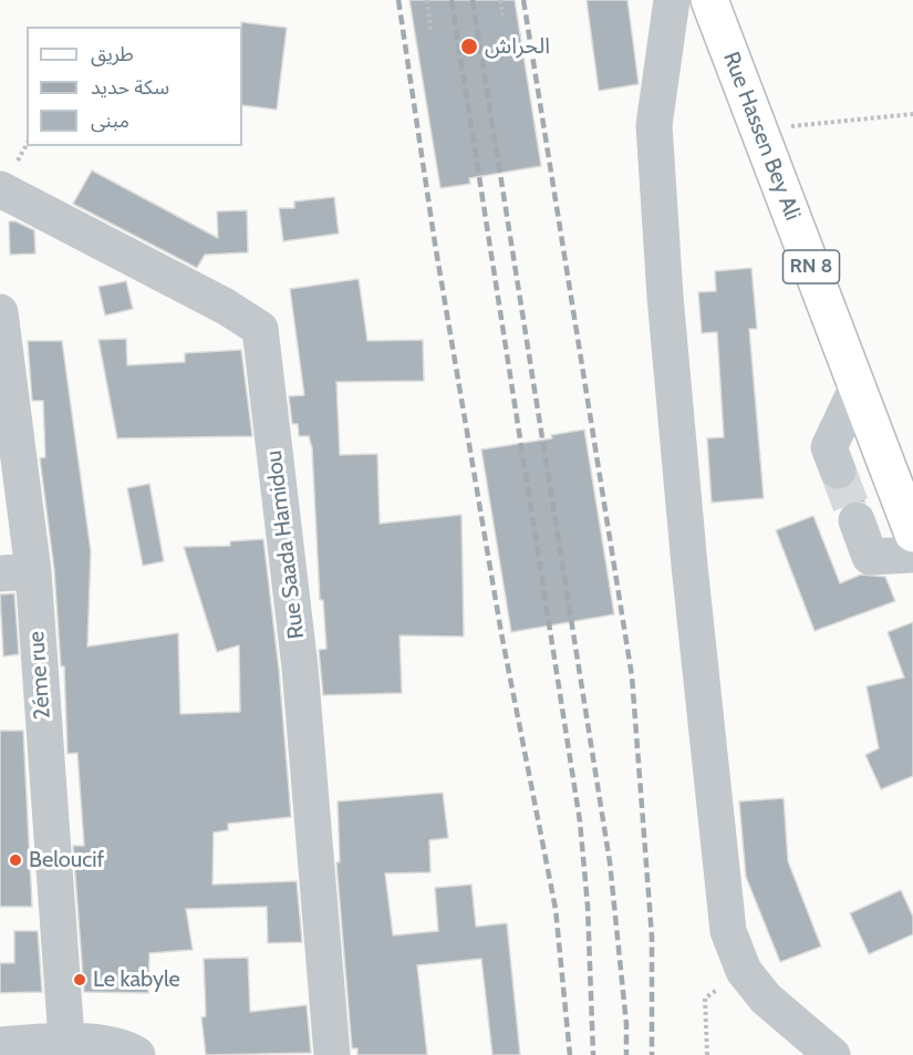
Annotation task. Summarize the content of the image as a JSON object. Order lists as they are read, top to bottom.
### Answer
{
  "streets": {
    "main road": ["Rue Hassen Bey Ali", "RN 8"],
    "street": ["Rue Saada Hamidou", "2éme rue"]
  },
  "places": ["الحراش", "Beloucif", "Le kabyle"],
  "legend": ["طريق", "سكة حديد", "مبنى"]
}
